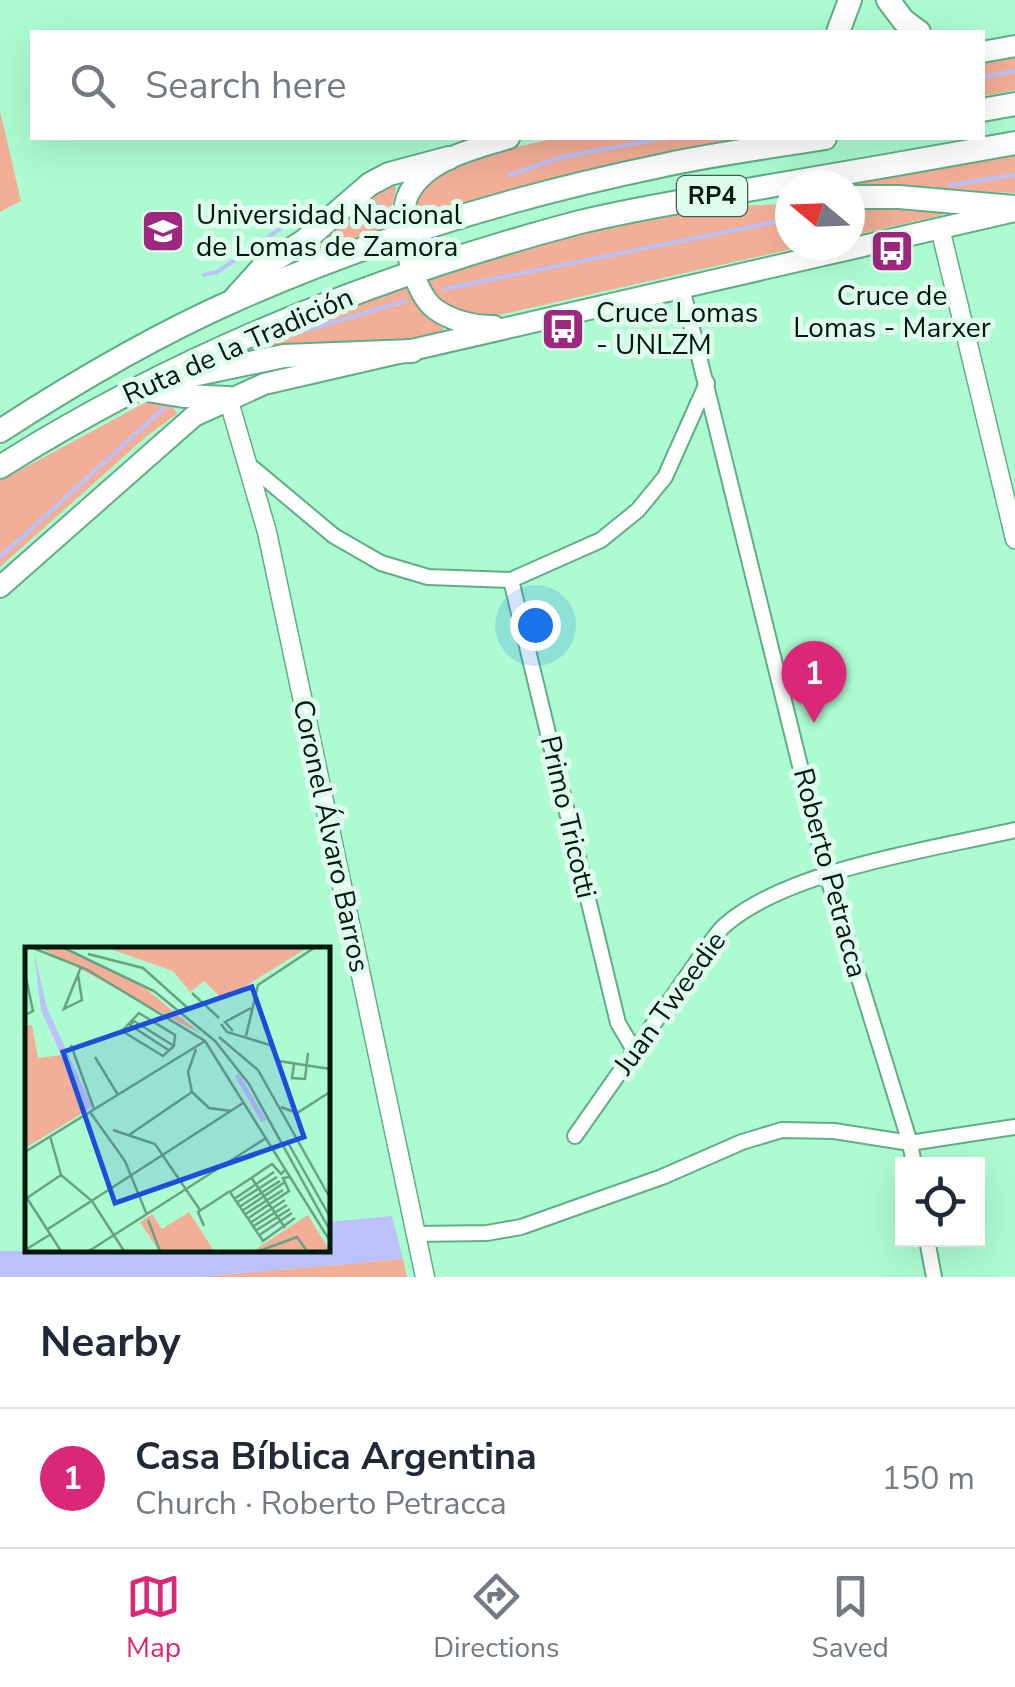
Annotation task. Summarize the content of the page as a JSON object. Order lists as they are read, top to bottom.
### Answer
{
  "streets": {
    "main road": ["RP4", "Ruta de la Tradición"],
    "street": [
      "Primo Tricotti",
      "Coronel Álvaro Barros",
      "Roberto Petracca",
      "Juan Tweedie"
    ]
  },
  "crossings": [
    ["Primo Tricotti", "Juan Tweedie"],
    ["Roberto Petracca", "Juan Tweedie"]
  ],
  "places": {
    "school or university": ["Universidad Nacional de Lomas de Zamora"],
    "bus stop": ["Cruce de Lomas - Marxer", "Cruce Lomas - UNLZM"]
  },
  "north": "left",
  "page": {
    "search": "Search here",
    "pins": "1",
    "heading": "Nearby",
    "list": [
      {
        "mark": "1",
        "name": "Casa Bíblica Argentina",
        "note": "Church · Roberto Petracca",
        "value": "150 m"
      }
    ],
    "nav": ["Map", "Directions", "Saved"]
  }
}
